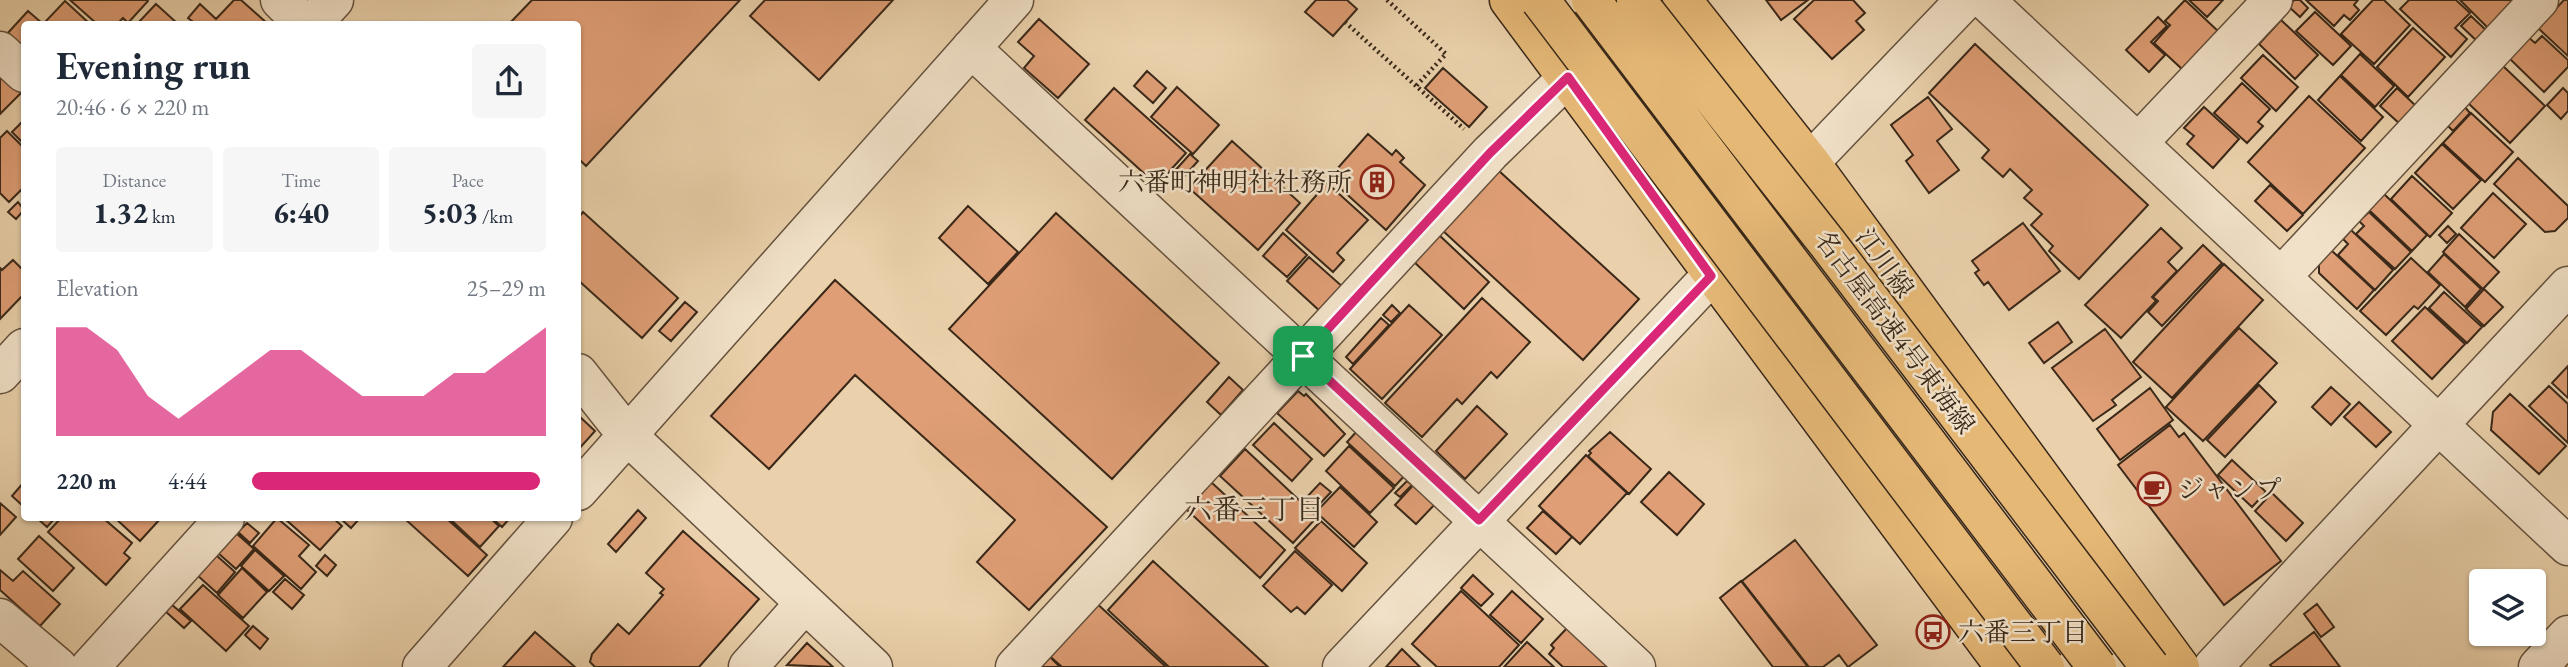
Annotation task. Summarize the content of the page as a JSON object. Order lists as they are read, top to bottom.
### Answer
{
  "streets": {
    "main road": ["江川線", "名古屋高速4号東海線"]
  },
  "districts": ["六番三丁目"],
  "places": {
    "building": ["六番町神明社社務所"],
    "cafe": ["ジャンプ"],
    "bus stop": ["六番三丁目"]
  },
  "page": {
    "heading": ["Evening run", "20:46 · 6 × 220 m"],
    "stats": [
      ["Distance", "1.32 km"],
      ["Time", "6:40"],
      ["Pace", "5:03 /km"]
    ],
    "chart": ["Elevation", "25–29 m"],
    "list": [
      {
        "name": "220 m",
        "note": "4:44"
      }
    ]
  }
}
